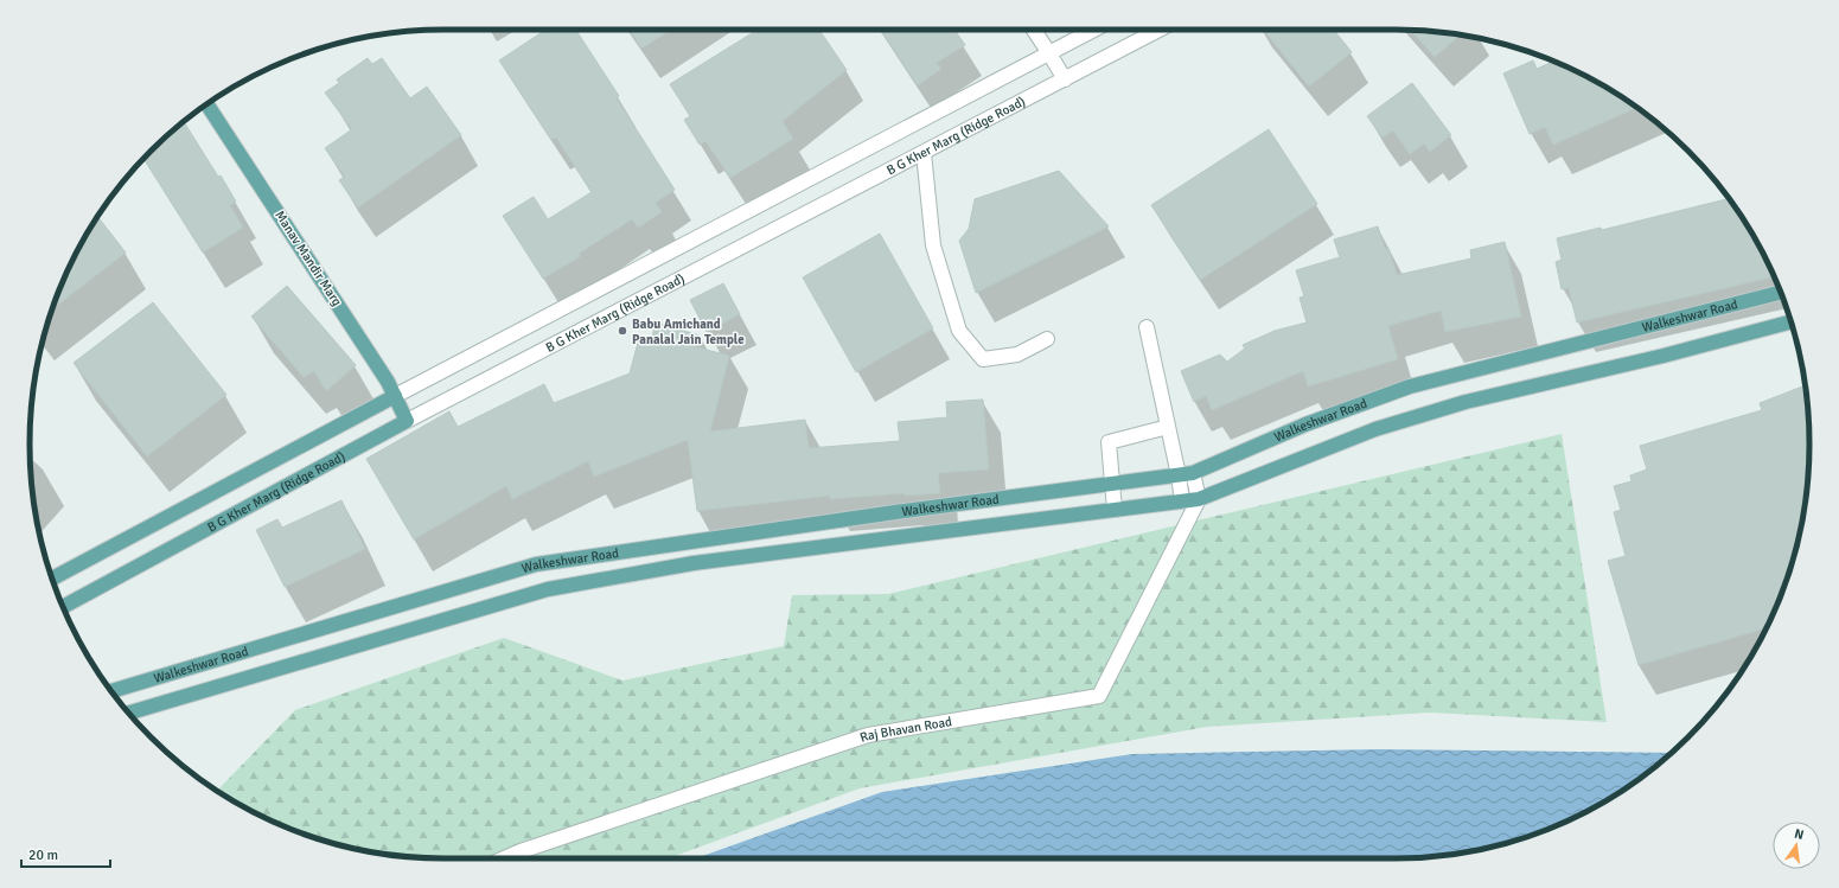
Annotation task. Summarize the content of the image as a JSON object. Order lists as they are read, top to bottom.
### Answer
{
  "streets": {
    "main road": ["B G Kher Marg (Ridge Road)", "Manav Mandir Marg", "Walkeshwar Road"],
    "street": ["Raj Bhavan Road"]
  },
  "crossings": [
    ["B G Kher Marg (Ridge Road)", "Manav Mandir Marg"],
    ["Walkeshwar Road", "Raj Bhavan Road"]
  ],
  "places": ["Babu Amichand Panalal Jain Temple"],
  "scale_bar": "20 m",
  "north": "top"
}
